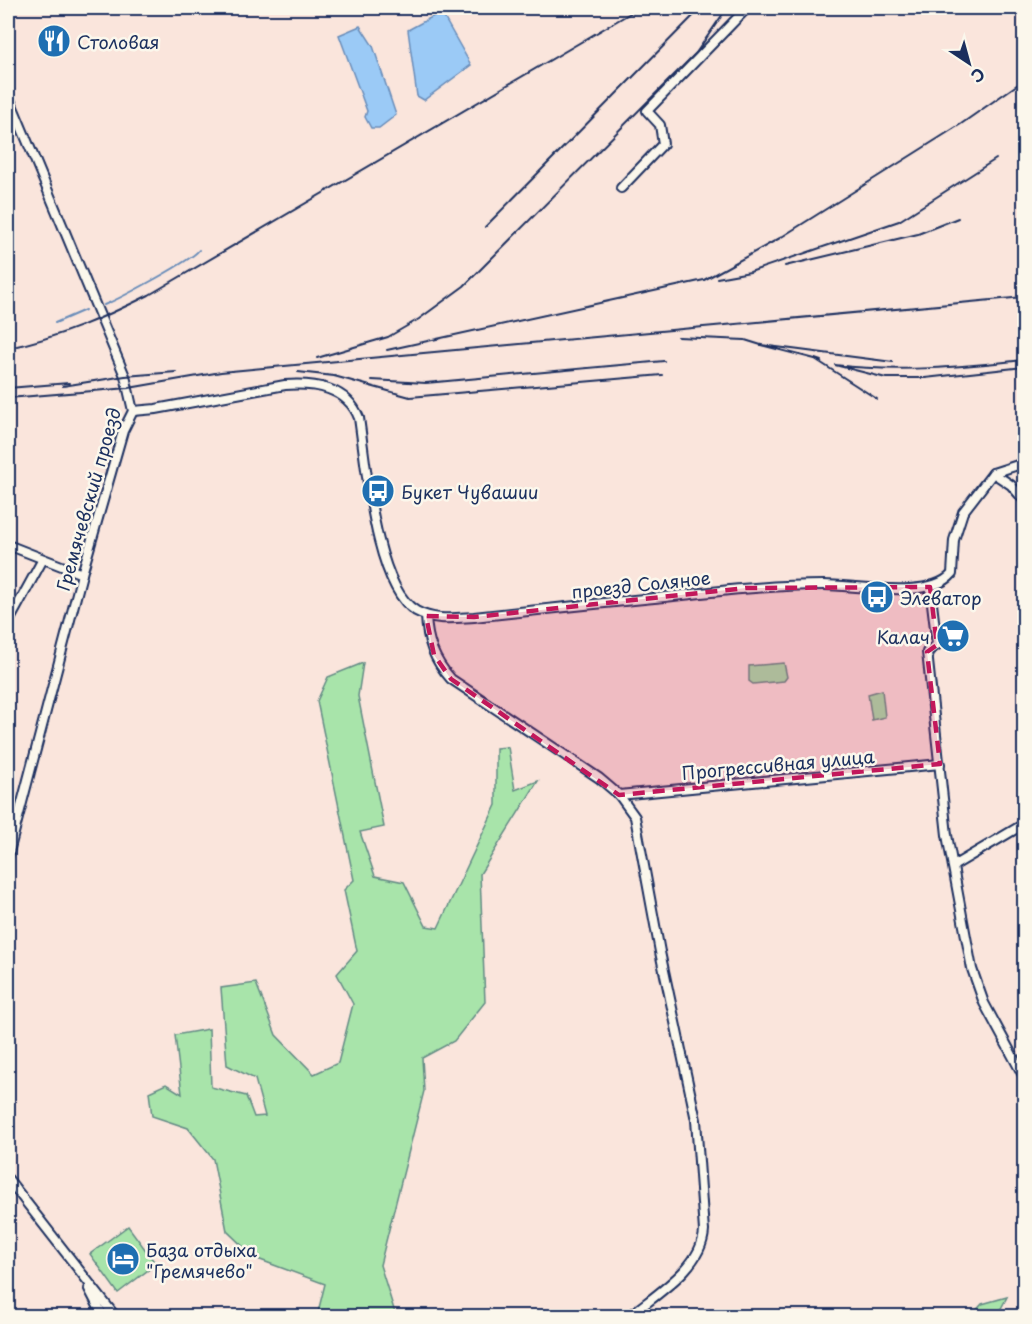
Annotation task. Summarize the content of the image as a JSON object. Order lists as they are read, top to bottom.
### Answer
{
  "streets": {
    "street": ["Гремячевский проезд", "проезд Соляное", "Прогрессивная улица"]
  },
  "places": {
    "restaurant": ["Столовая"],
    "bus stop": ["Букет Чувашии", "Элеватор"],
    "supermarket": ["Калач"],
    "hotel": ["База отдыха \"Гремячево\""]
  },
  "north": "bottom right"
}
